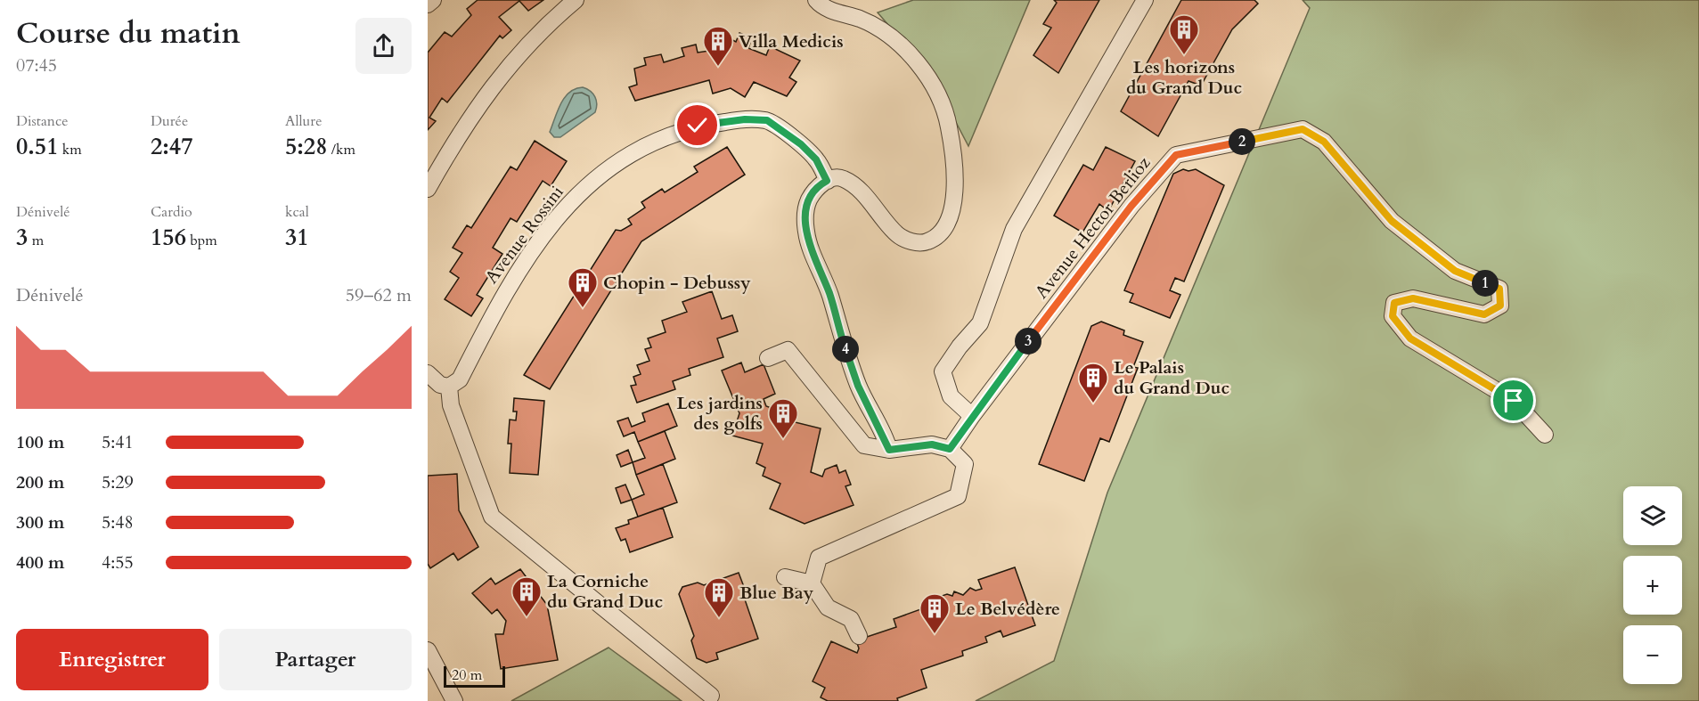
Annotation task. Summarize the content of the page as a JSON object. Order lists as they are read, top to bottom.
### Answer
{
  "streets": {
    "street": ["Avenue Hector Berlioz", "Avenue Rossini"]
  },
  "places": {
    "building": [
      "Les horizons du Grand Duc",
      "Villa Medicis",
      "Chopin - Debussy",
      "Le Palais du Grand Duc",
      "Les jardins des golfs",
      "La Corniche du Grand Duc",
      "Blue Bay",
      "Le Belvédère"
    ]
  },
  "scale_bar": "20 m",
  "page": {
    "heading": ["Course du matin", "07:45"],
    "stats": [
      ["Distance", "0.51 km"],
      ["Durée", "2:47"],
      ["Allure", "5:28 /km"],
      ["Dénivelé", "3 m"],
      ["Cardio", "156 bpm"],
      ["kcal", "31"]
    ],
    "pins": [
      "2",
      "1",
      "3",
      "4"
    ],
    "chart": ["Dénivelé", "59–62 m"],
    "list": [
      {
        "name": "100 m",
        "note": "5:41"
      },
      {
        "name": "200 m",
        "note": "5:29"
      },
      {
        "name": "300 m",
        "note": "5:48"
      },
      {
        "name": "400 m",
        "note": "4:55"
      }
    ],
    "map_buttons": ["+", "−"],
    "buttons": ["Enregistrer", "Partager"],
    "scale": "20 m"
  }
}
